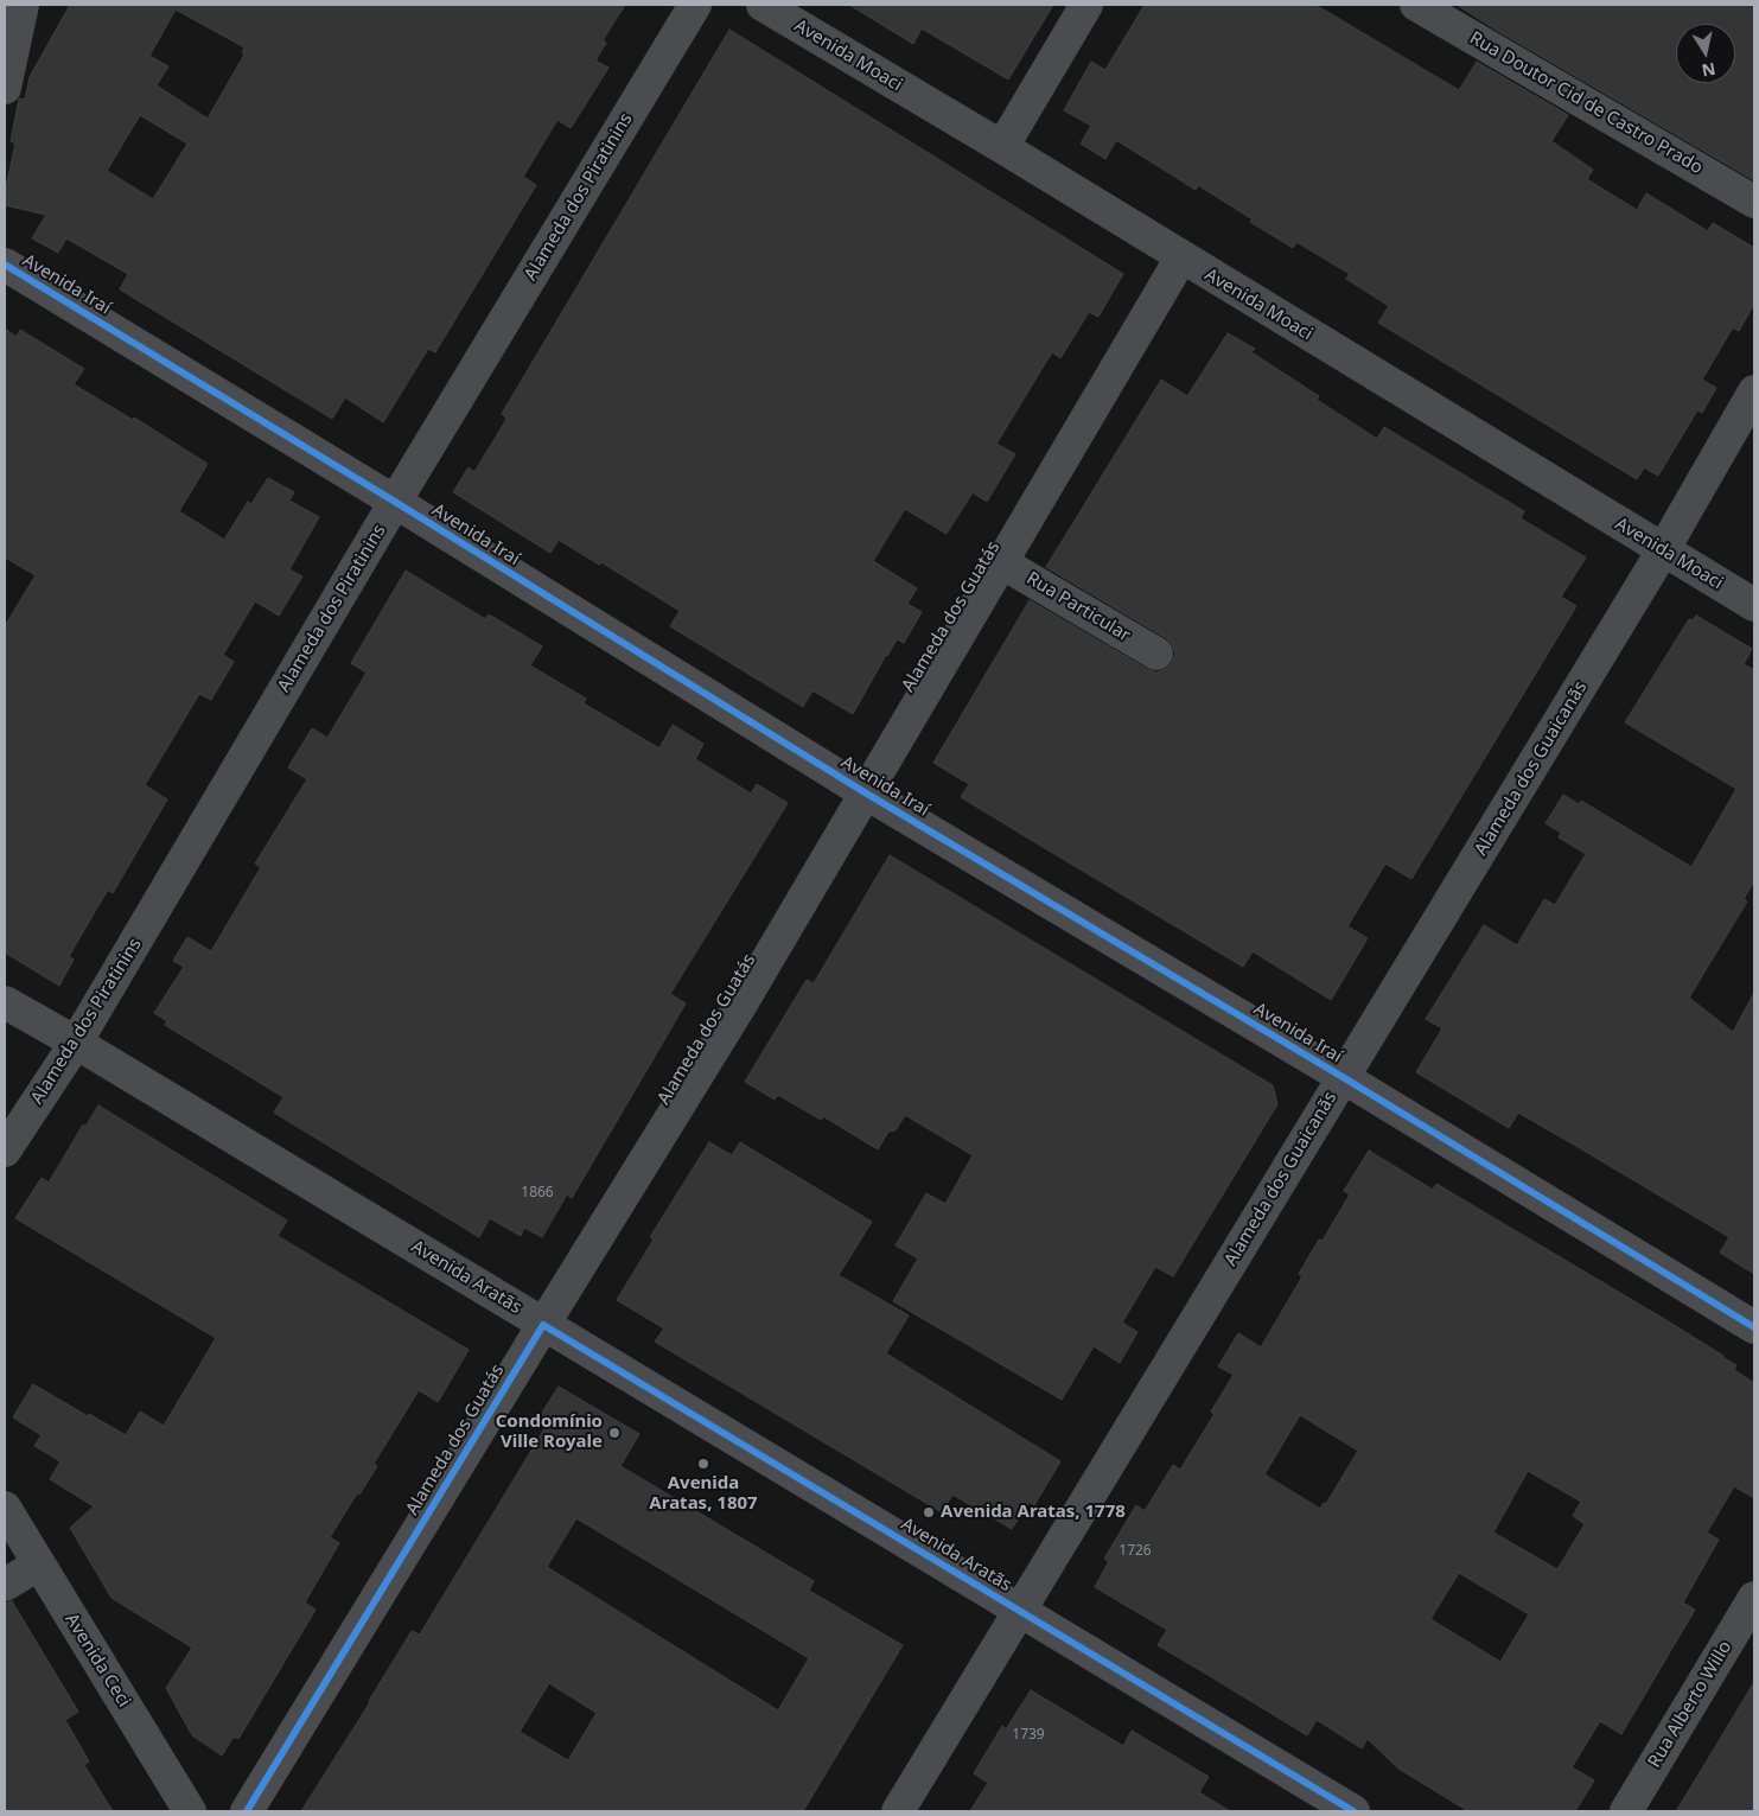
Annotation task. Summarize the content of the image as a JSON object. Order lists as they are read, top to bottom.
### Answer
{
  "streets": {
    "street": [
      "Avenida Moaci",
      "Rua Doutor Cid de Castro Prado",
      "Alameda dos Piratinins",
      "Avenida Iraí",
      "Rua Particular",
      "Alameda dos Guatás",
      "Alameda dos Guaicanãs",
      "Avenida Aratãs",
      "Avenida Ceci",
      "Rua Alberto Willo"
    ]
  },
  "crossings": [
    ["Avenida Moaci", "Alameda dos Guatás"],
    ["Avenida Moaci", "Alameda dos Guaicanãs"],
    ["Alameda dos Piratinins", "Avenida Iraí"],
    ["Alameda dos Piratinins", "Avenida Aratãs"],
    ["Avenida Iraí", "Alameda dos Guatás"],
    ["Avenida Iraí", "Alameda dos Guaicanãs"],
    ["Rua Particular", "Alameda dos Guatás"],
    ["Alameda dos Guatás", "Avenida Aratãs"],
    ["Alameda dos Guaicanãs", "Avenida Aratãs"]
  ],
  "places": ["Condomínio Ville Royale", "Avenida Aratas, 1807", "Avenida Aratas, 1778"],
  "house_numbers": ["1866", "1726", "1739"],
  "north": "bottom"
}
